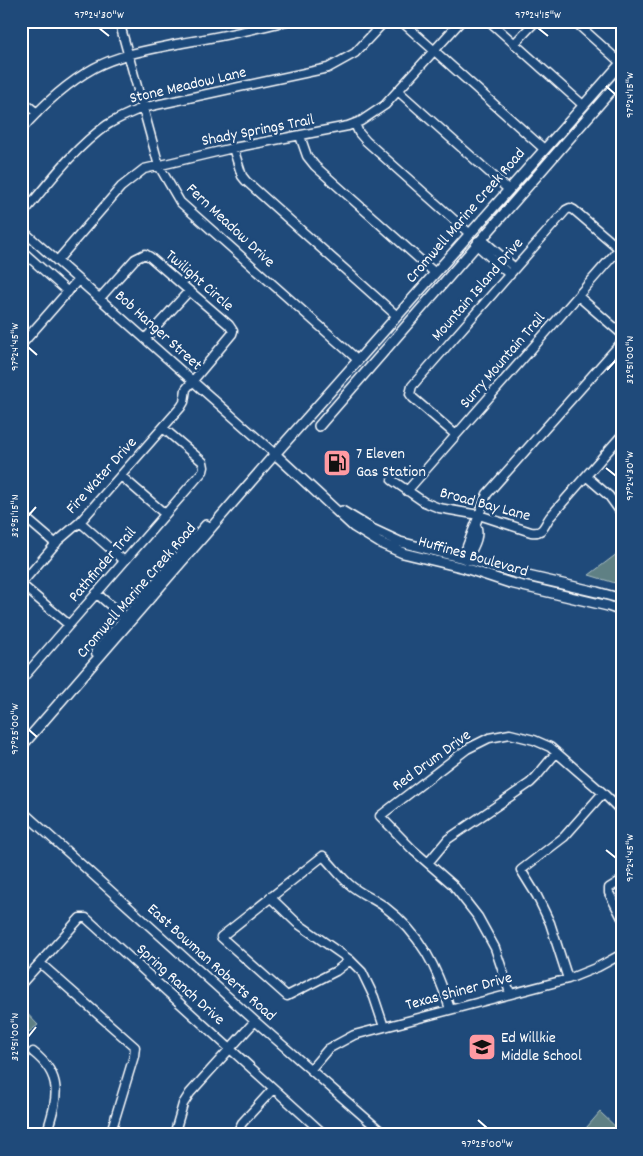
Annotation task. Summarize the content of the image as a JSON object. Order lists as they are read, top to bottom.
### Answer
{
  "streets": {
    "main road": ["Cromwell Marine Creek Road", "Huffines Boulevard"],
    "street": [
      "Stone Meadow Lane",
      "Shady Springs Trail",
      "Fern Meadow Drive",
      "Twilight Circle",
      "Mountain Island Drive",
      "Bob Hanger Street",
      "Surry Mountain Trail",
      "Fire Water Drive",
      "Broad Bay Lane",
      "Pathfinder Trail",
      "Red Drum Drive",
      "East Bowman Roberts Road",
      "Spring Ranch Drive",
      "Texas Shiner Drive"
    ]
  },
  "crossings": [
    ["Stone Meadow Lane", "Fern Meadow Drive"],
    ["Shady Springs Trail", "Fern Meadow Drive"],
    ["Shady Springs Trail", "Bob Hanger Street"],
    ["Cromwell Marine Creek Road", "Fern Meadow Drive"],
    ["Cromwell Marine Creek Road", "Bob Hanger Street"],
    ["Cromwell Marine Creek Road", "Huffines Boulevard"],
    ["Twilight Circle", "Bob Hanger Street"],
    ["Twilight Circle", "Fire Water Drive"],
    ["Mountain Island Drive", "Surry Mountain Trail"],
    ["Bob Hanger Street", "Fire Water Drive"],
    ["Bob Hanger Street", "Huffines Boulevard"],
    ["Surry Mountain Trail", "Broad Bay Lane"],
    ["Fire Water Drive", "Pathfinder Trail"],
    ["East Bowman Roberts Road", "Texas Shiner Drive"]
  ],
  "places": {
    "fuel station": ["7 Eleven Gas Station"],
    "school or university": ["Ed Willkie Middle School"]
  },
  "coordinates": [
    "97°24'30\"W",
    "97°24'15\"W",
    "97°24'45\"W",
    "32°51'00\"N",
    "32°51'15\"N",
    "97°25'00\"W"
  ]
}
